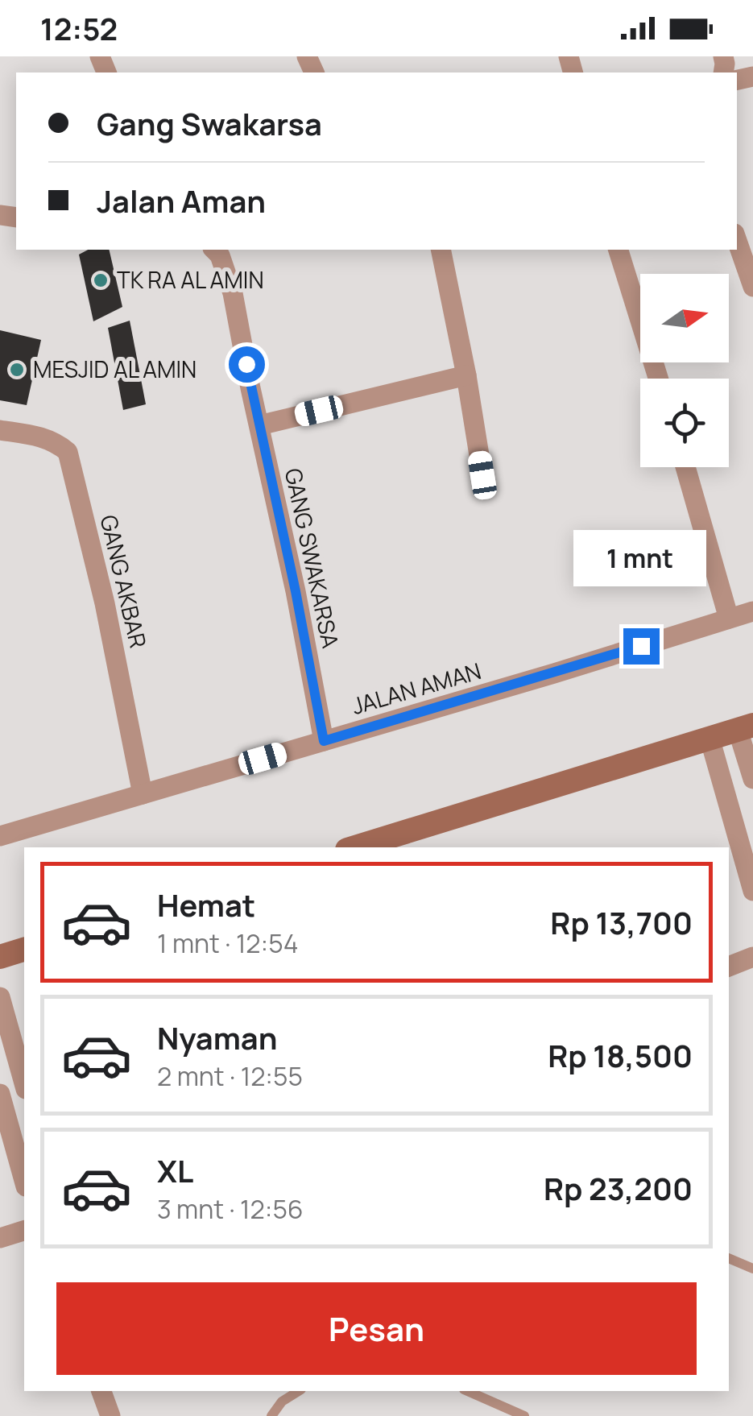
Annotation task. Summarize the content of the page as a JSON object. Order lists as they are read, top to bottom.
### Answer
{
  "streets": {
    "street": ["GANG SWAKARSA", "GANG AKBAR", "JALAN AMAN"]
  },
  "crossings": [
    ["GANG SWAKARSA", "JALAN AMAN"],
    ["GANG AKBAR", "JALAN AMAN"]
  ],
  "places": ["TK RA AL AMIN", "MESJID AL AMIN"],
  "north": "right",
  "page": {
    "status": "12:52",
    "banner": ["Gang Swakarsa", "Jalan Aman"],
    "bubble": "1 mnt",
    "list": [
      {
        "name": "Hemat",
        "note": "1 mnt · 12:54",
        "value": "Rp 13,700"
      },
      {
        "name": "Nyaman",
        "note": "2 mnt · 12:55",
        "value": "Rp 18,500"
      },
      {
        "name": "XL",
        "note": "3 mnt · 12:56",
        "value": "Rp 23,200"
      }
    ],
    "buttons": "Pesan"
  }
}
